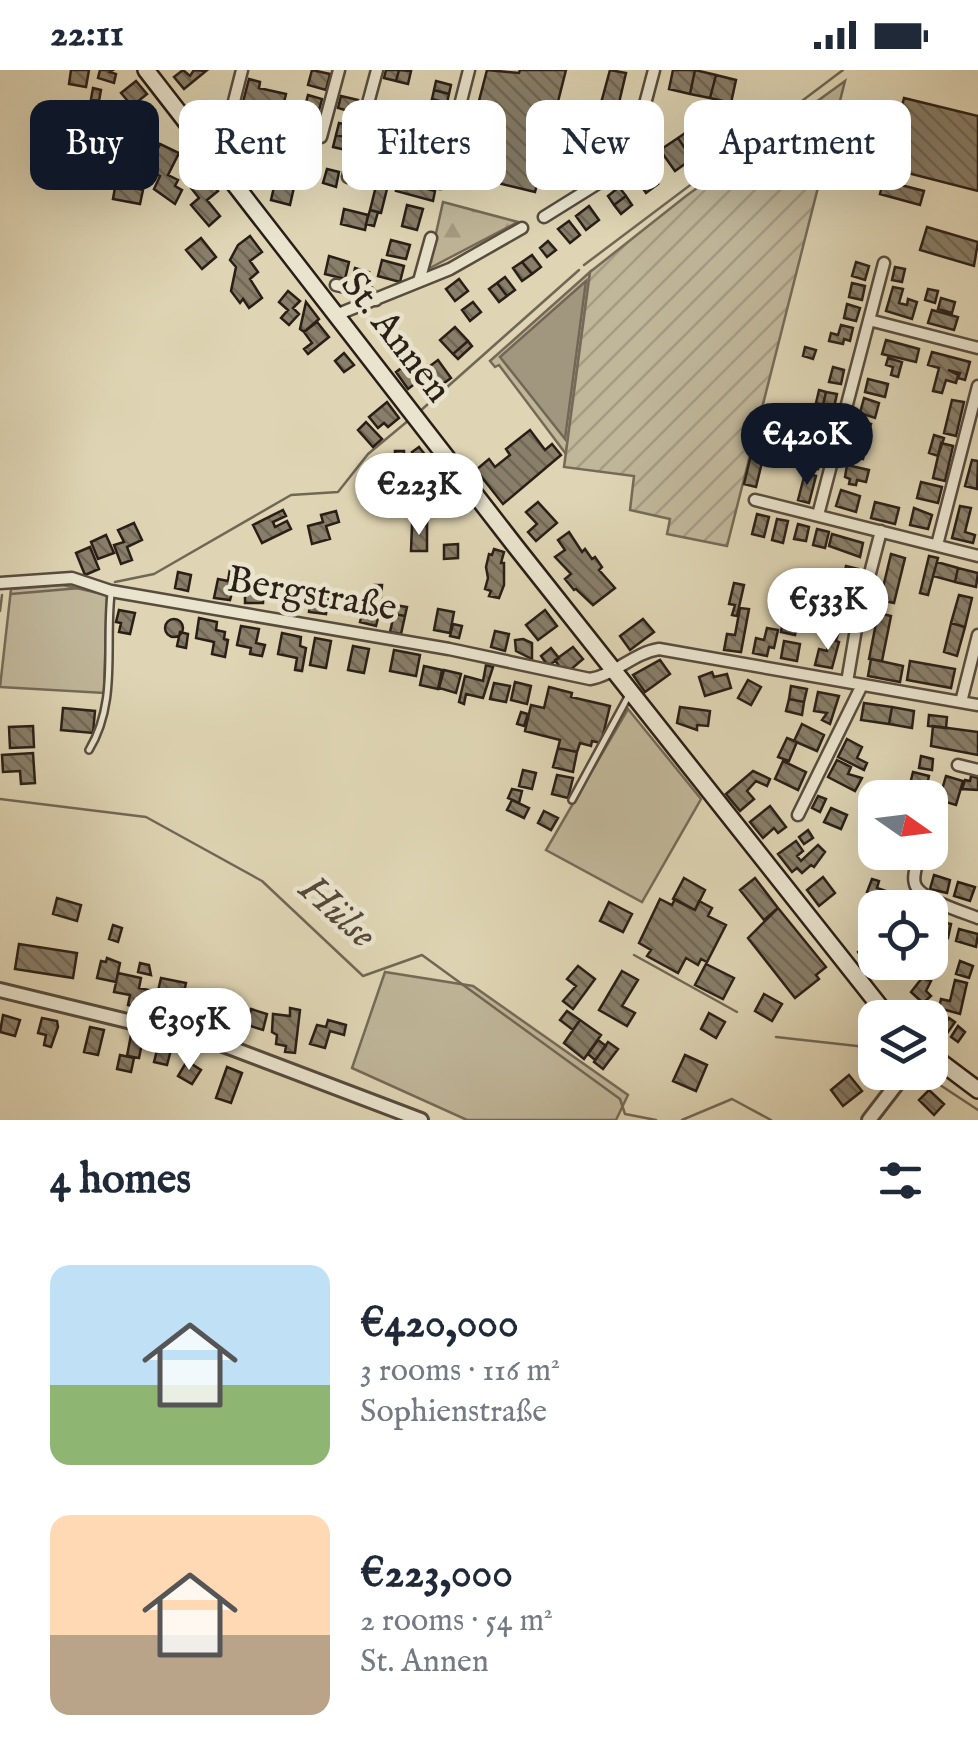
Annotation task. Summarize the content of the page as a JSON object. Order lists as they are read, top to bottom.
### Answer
{
  "streets": {
    "main road": ["St. Annen"],
    "street": ["Bergstraße"]
  },
  "crossings": [
    ["St. Annen", "Bergstraße"]
  ],
  "water": ["Hülse"],
  "north": "right",
  "page": {
    "status": "22:11",
    "chip": [
      "Buy",
      "Rent",
      "Filters",
      "New",
      "Apartment"
    ],
    "price": [
      "€420K",
      "€223K",
      "€533K",
      "€305K"
    ],
    "heading": "4 homes",
    "list": [
      {
        "name": "€420,000",
        "note": "3 rooms · 116 m² · Sophienstraße"
      },
      {
        "name": "€223,000",
        "note": "2 rooms · 54 m² · St. Annen"
      }
    ]
  }
}
